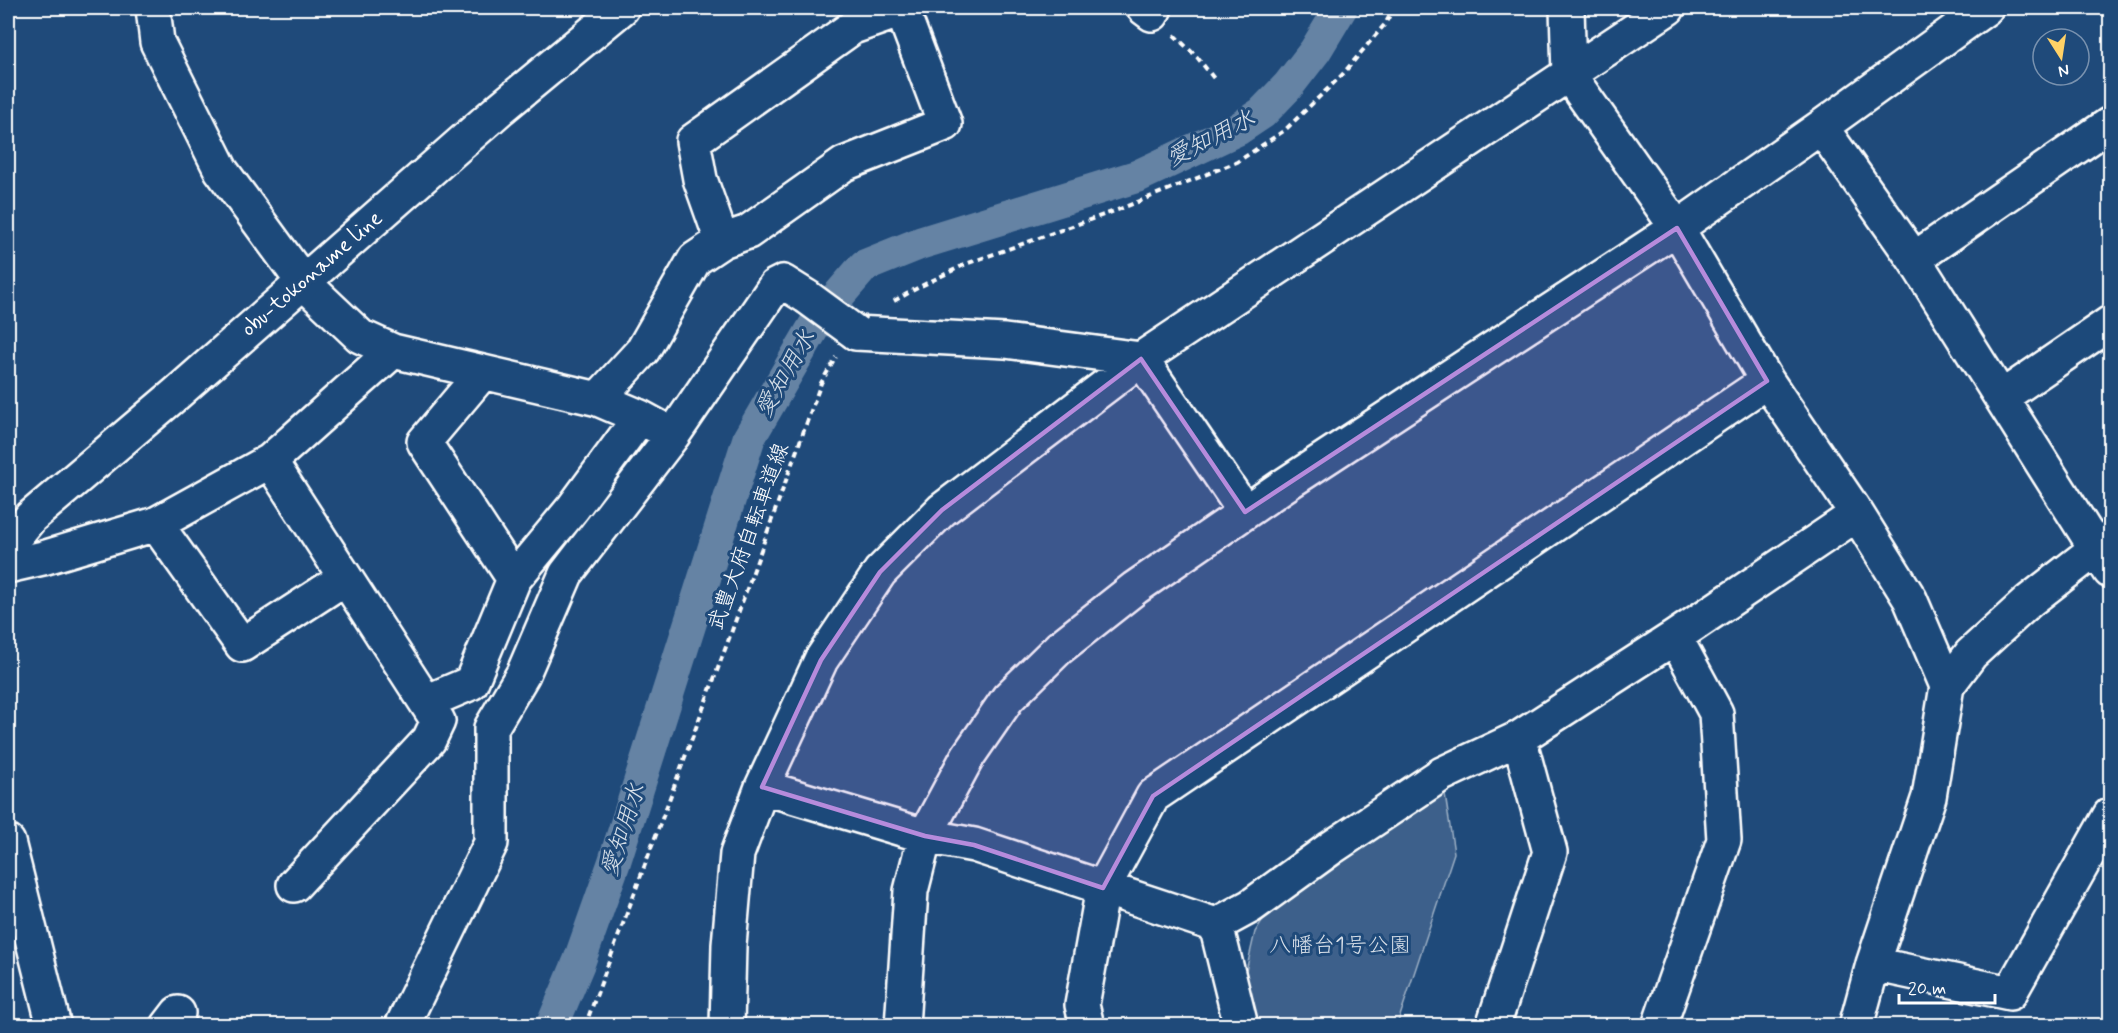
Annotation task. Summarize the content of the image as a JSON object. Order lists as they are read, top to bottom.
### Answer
{
  "streets": {
    "street": ["obu-tokoname line"],
    "path": ["武豊大府自転車道線"]
  },
  "water": ["愛知用水"],
  "parks": ["八幡台1号公園"],
  "scale_bar": "20 m",
  "north": "bottom"
}
